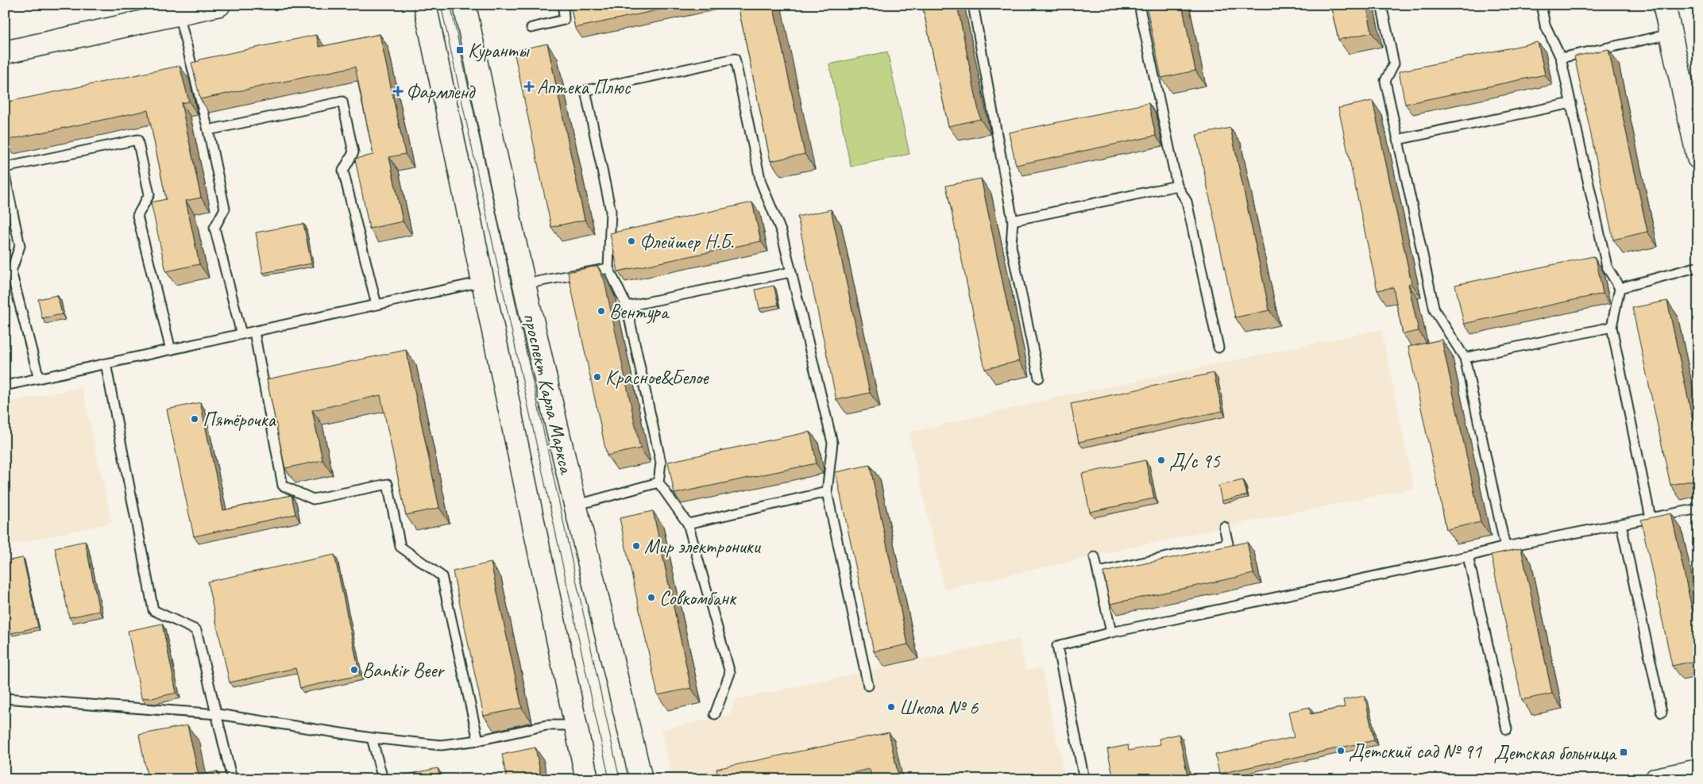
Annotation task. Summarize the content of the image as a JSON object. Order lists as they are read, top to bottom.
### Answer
{
  "streets": {
    "main road": ["проспект Карла Маркса"]
  },
  "places": {
    "transit": ["Куранты", "Детская больница"],
    "health": ["Аптека Плюс", "Фармленд"],
    "other": [
      "Флейшер Н.Б.",
      "Вентура",
      "Красное&Белое",
      "Пятёрочка",
      "Д/с 95",
      "Мир электроники",
      "Совкомбанк",
      "Bankir Beer",
      "Школа № 6",
      "Детский сад № 91"
    ]
  }
}
